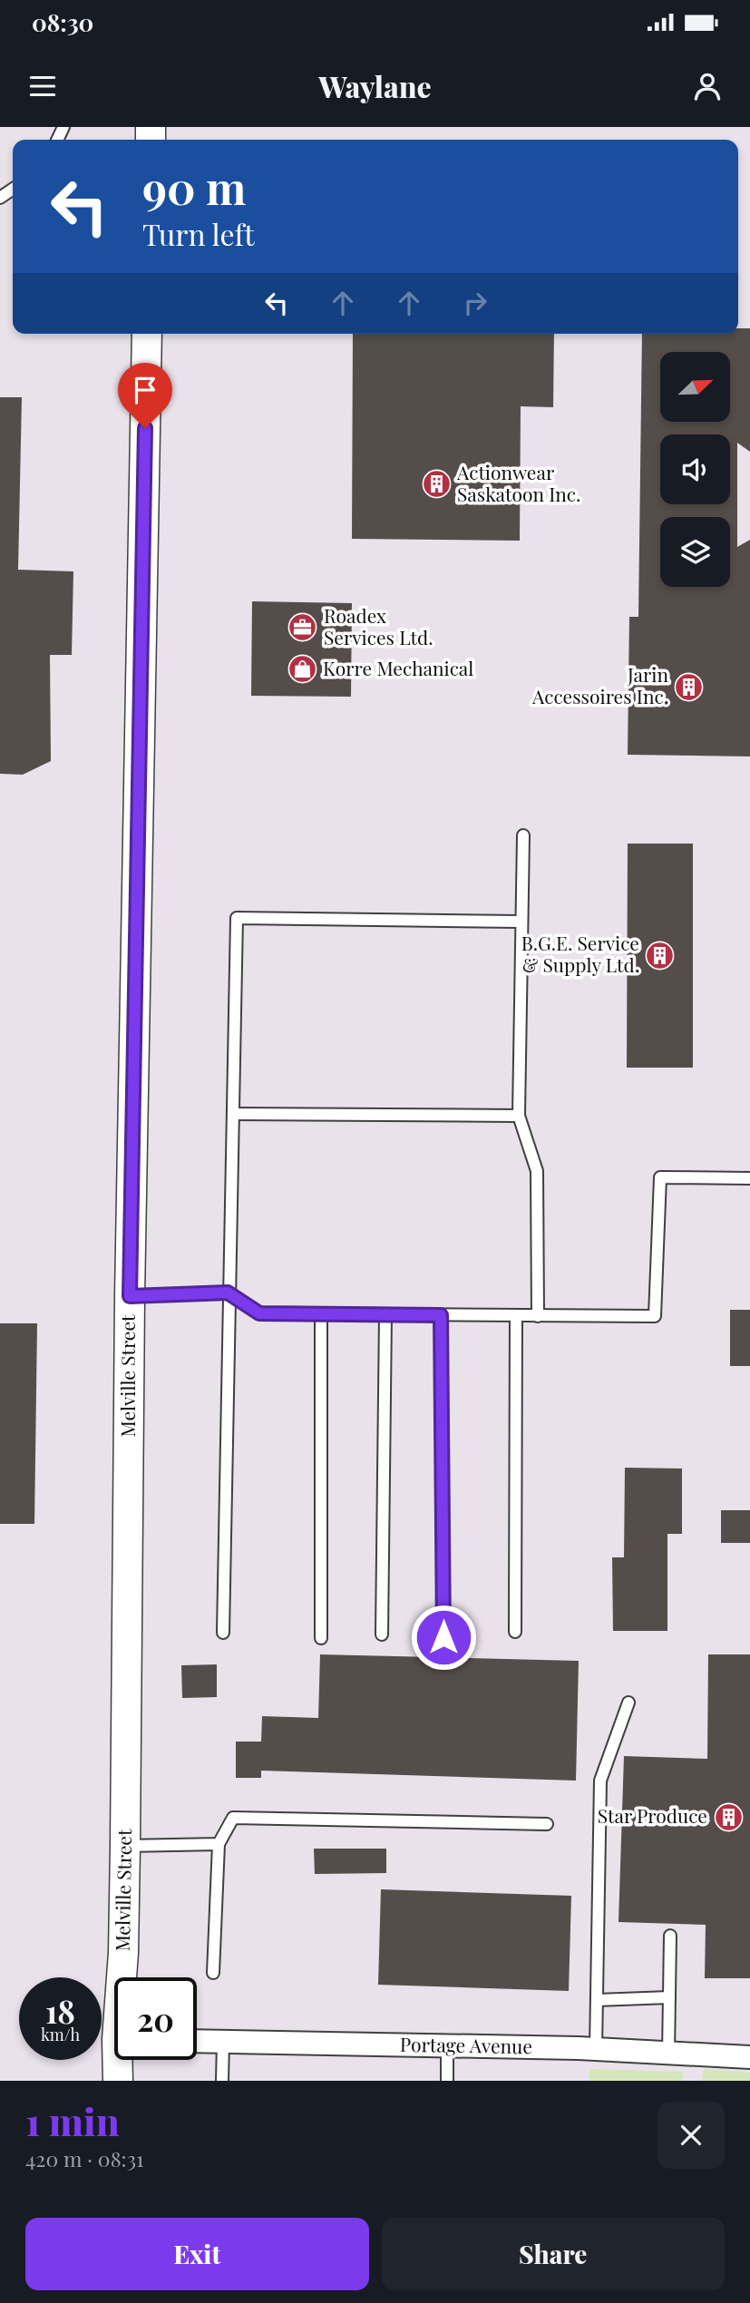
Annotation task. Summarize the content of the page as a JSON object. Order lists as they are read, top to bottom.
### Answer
{
  "streets": {
    "street": ["Melville Street", "Portage Avenue"]
  },
  "places": {
    "building": [
      "Actionwear Saskatoon Inc.",
      "Jarin Accessoires Inc.",
      "B.G.E. Service & Supply Ltd.",
      "Star Produce"
    ],
    "office": ["Roadex Services Ltd."],
    "shop": ["Korre Mechanical"]
  },
  "north": "top right",
  "page": {
    "status": "08:30",
    "header": "Waylane",
    "turn": ["90 m", "Turn left"],
    "speed": "18 km/h",
    "limit": "20",
    "heading": ["1 min", "420 m · 08:31"],
    "buttons": ["Exit", "Share"]
  }
}
